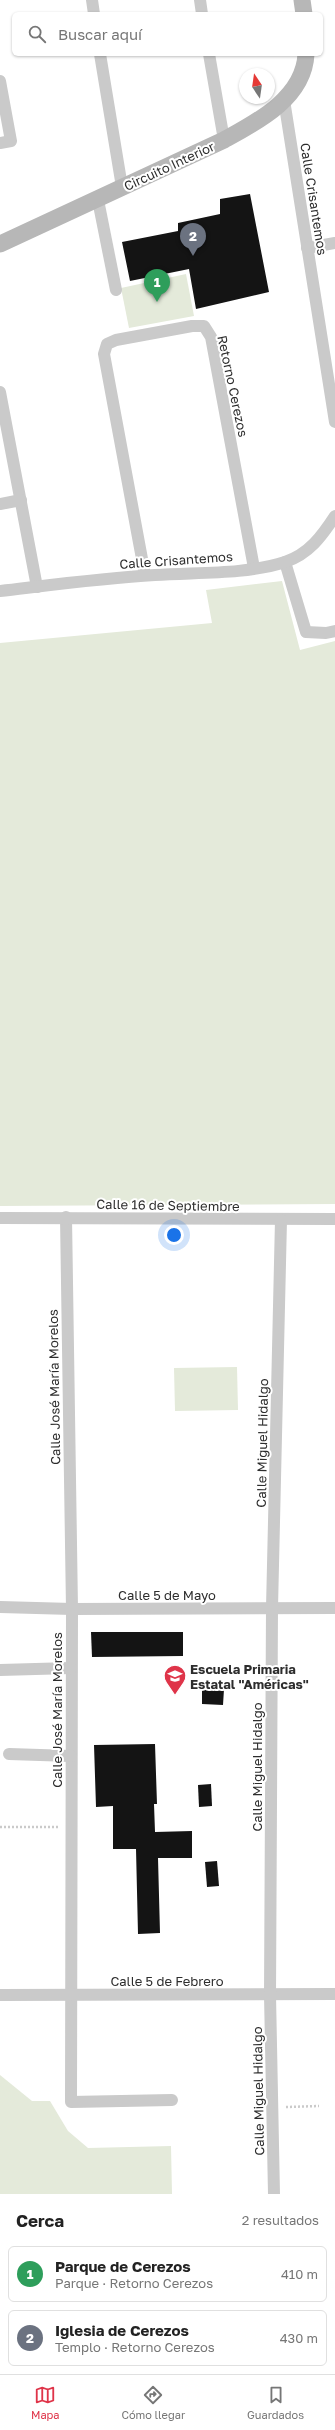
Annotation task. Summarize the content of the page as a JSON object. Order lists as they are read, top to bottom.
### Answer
{
  "streets": {
    "main road": ["Circuito Interior"],
    "street": [
      "Calle Crisantemos",
      "Retorno Cerezos",
      "Calle 16 de Septiembre",
      "Calle José María Morelos",
      "Calle Miguel Hidalgo",
      "Calle 5 de Mayo",
      "Calle 5 de Febrero"
    ]
  },
  "crossings": [
    ["Circuito Interior", "Calle Crisantemos"],
    ["Calle Crisantemos", "Retorno Cerezos"],
    ["Calle 16 de Septiembre", "Calle José María Morelos"],
    ["Calle 16 de Septiembre", "Calle Miguel Hidalgo"],
    ["Calle José María Morelos", "Calle 5 de Mayo"],
    ["Calle José María Morelos", "Calle 5 de Febrero"],
    ["Calle Miguel Hidalgo", "Calle 5 de Mayo"],
    ["Calle Miguel Hidalgo", "Calle 5 de Febrero"]
  ],
  "places": {
    "school or university": ["Escuela Primaria Estatal \"Américas\""]
  },
  "north": "top",
  "page": {
    "search": "Buscar aquí",
    "pins": ["2", "1"],
    "heading": ["Cerca", "2 resultados"],
    "list": [
      {
        "mark": "1",
        "name": "Parque de Cerezos",
        "note": "Parque · Retorno Cerezos",
        "value": "410 m"
      },
      {
        "mark": "2",
        "name": "Iglesia de Cerezos",
        "note": "Templo · Retorno Cerezos",
        "value": "430 m"
      }
    ],
    "nav": ["Mapa", "Cómo llegar", "Guardados"]
  }
}
